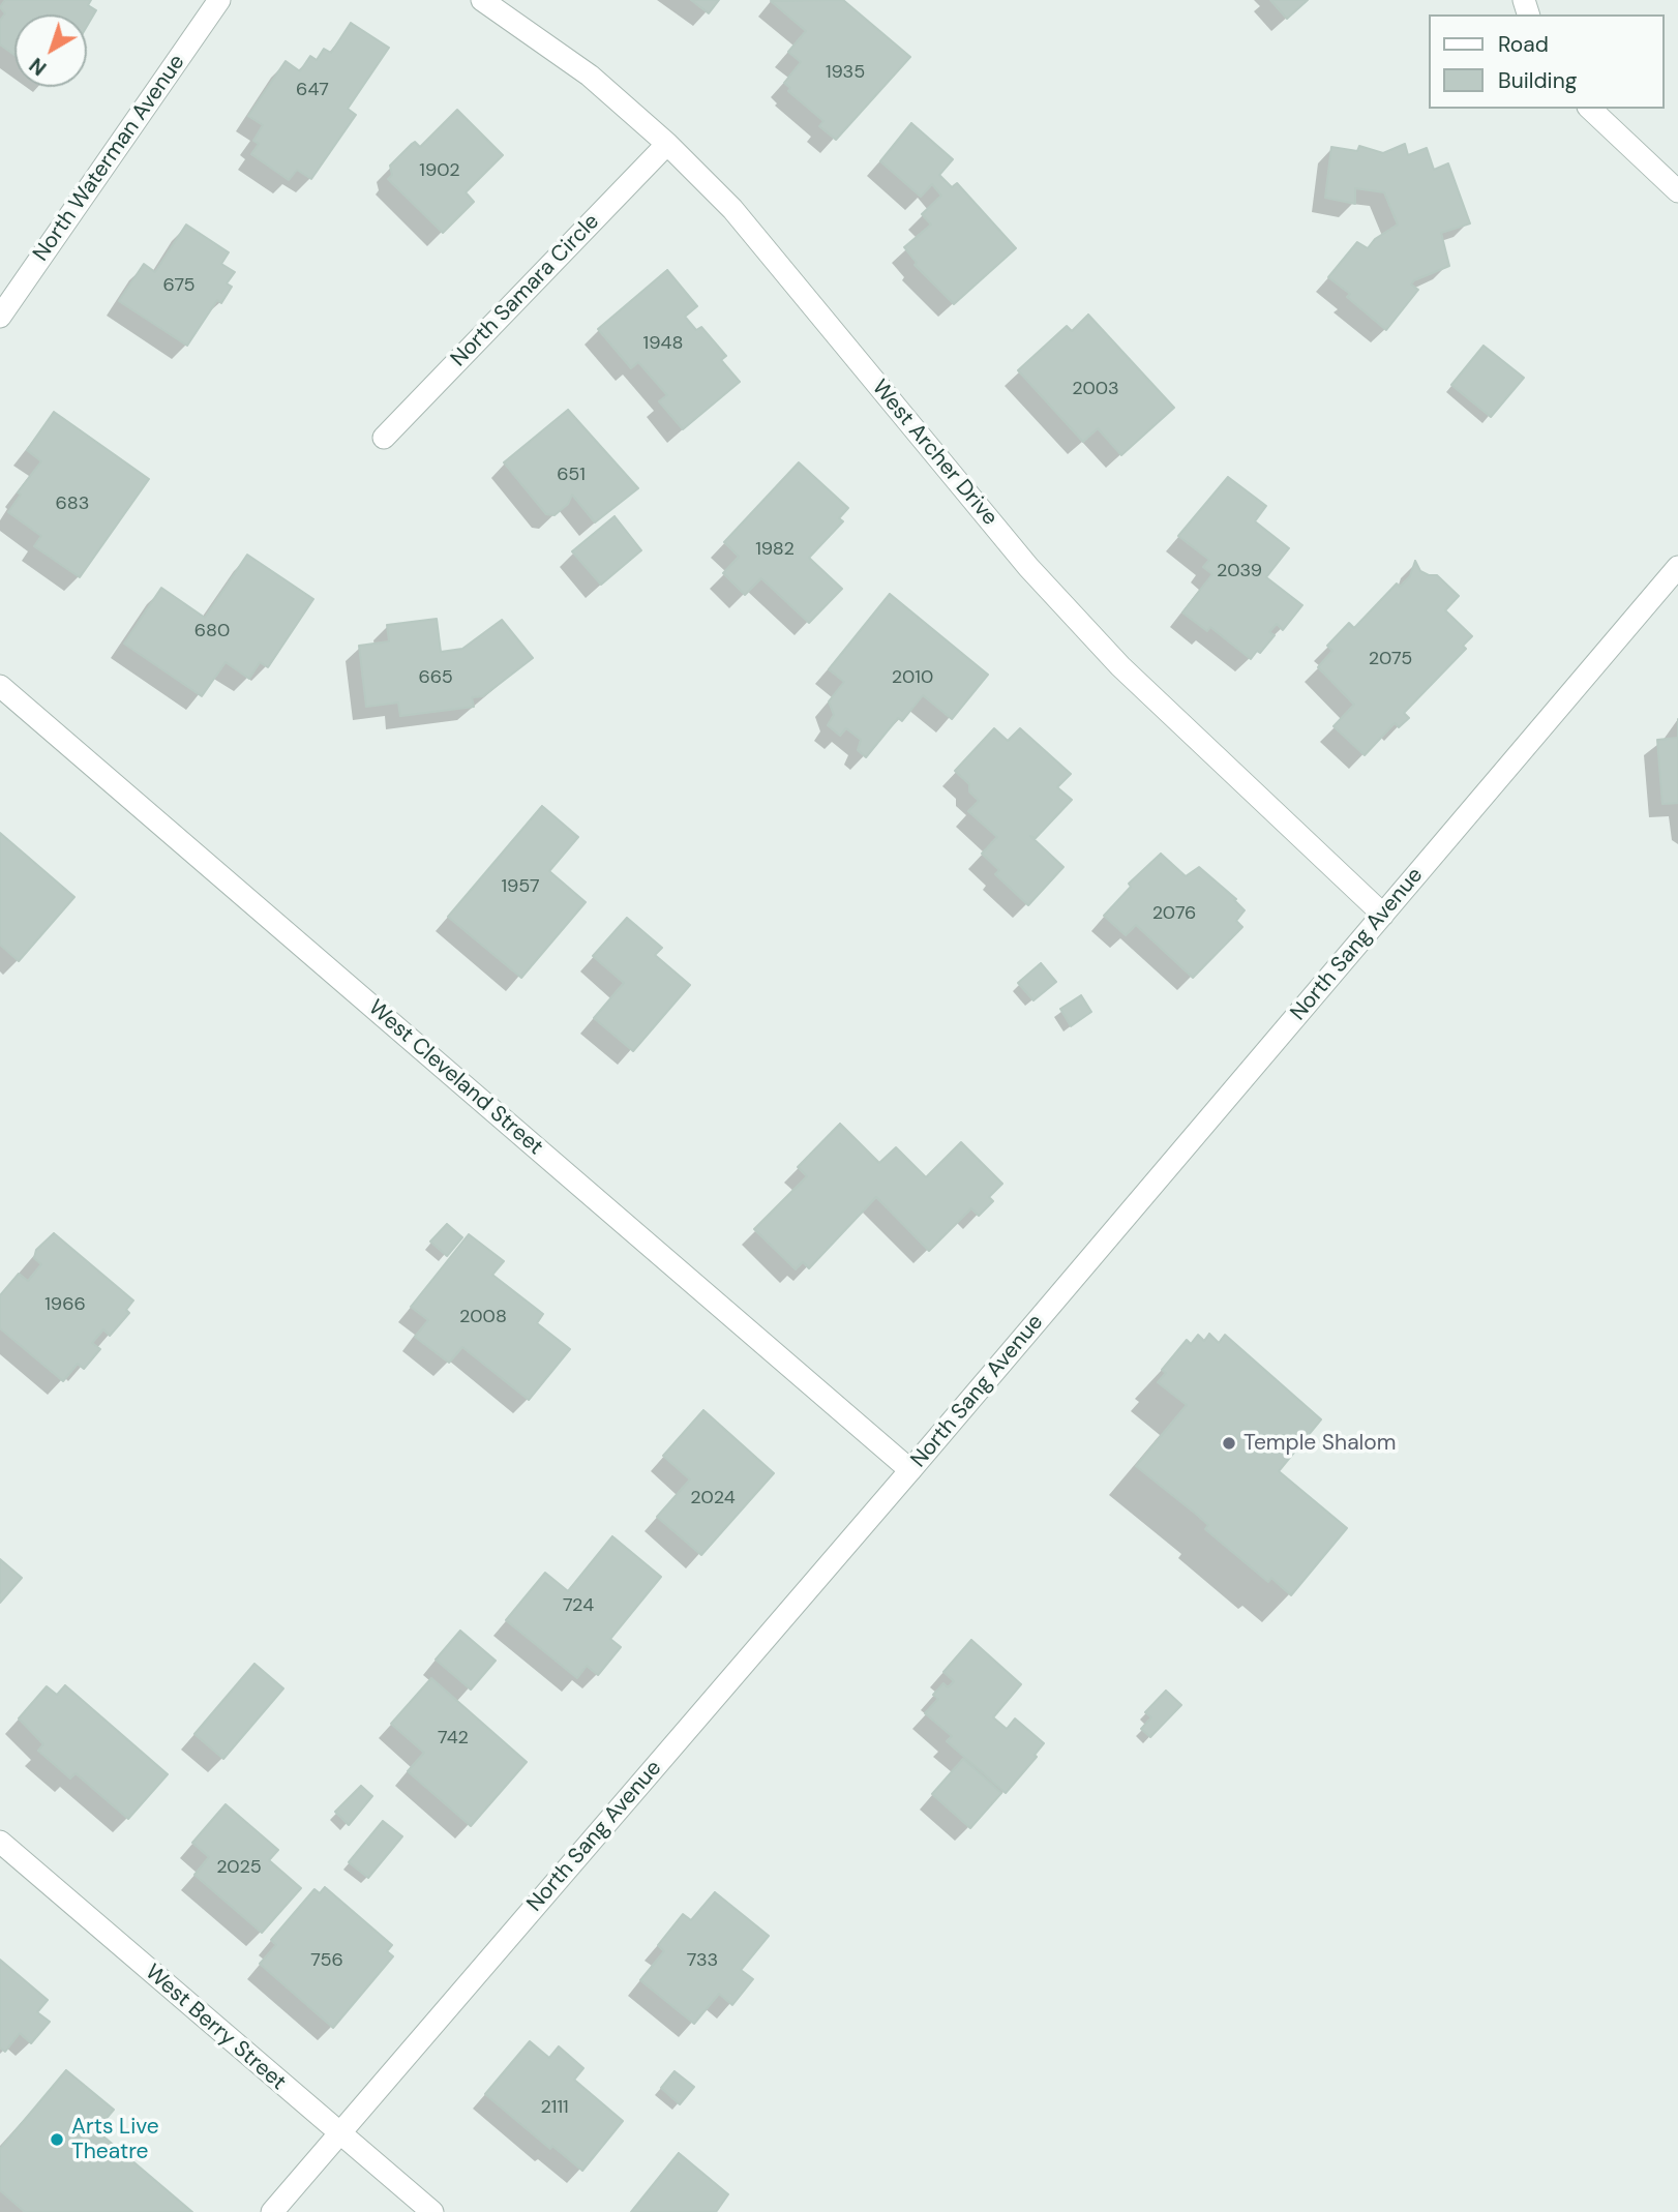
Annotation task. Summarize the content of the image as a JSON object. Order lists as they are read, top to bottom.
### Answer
{
  "streets": {
    "street": [
      "North Waterman Avenue",
      "North Samara Circle",
      "West Archer Drive",
      "North Sang Avenue",
      "West Cleveland Street",
      "West Berry Street"
    ]
  },
  "crossings": [
    ["North Samara Circle", "West Archer Drive"],
    ["West Archer Drive", "North Sang Avenue"],
    ["North Sang Avenue", "West Cleveland Street"],
    ["North Sang Avenue", "West Berry Street"]
  ],
  "places": ["Temple Shalom", "Arts Live Theatre"],
  "house_numbers": [
    "1935",
    "647",
    "1902",
    "675",
    "1948",
    "2003",
    "651",
    "683",
    "1982",
    "2039",
    "680",
    "2075",
    "665",
    "2010",
    "1957",
    "2076",
    "1966",
    "2008",
    "2024",
    "724",
    "742",
    "2025",
    "756",
    "733",
    "2111"
  ],
  "legend": ["Road", "Building"],
  "north": "bottom left"
}
